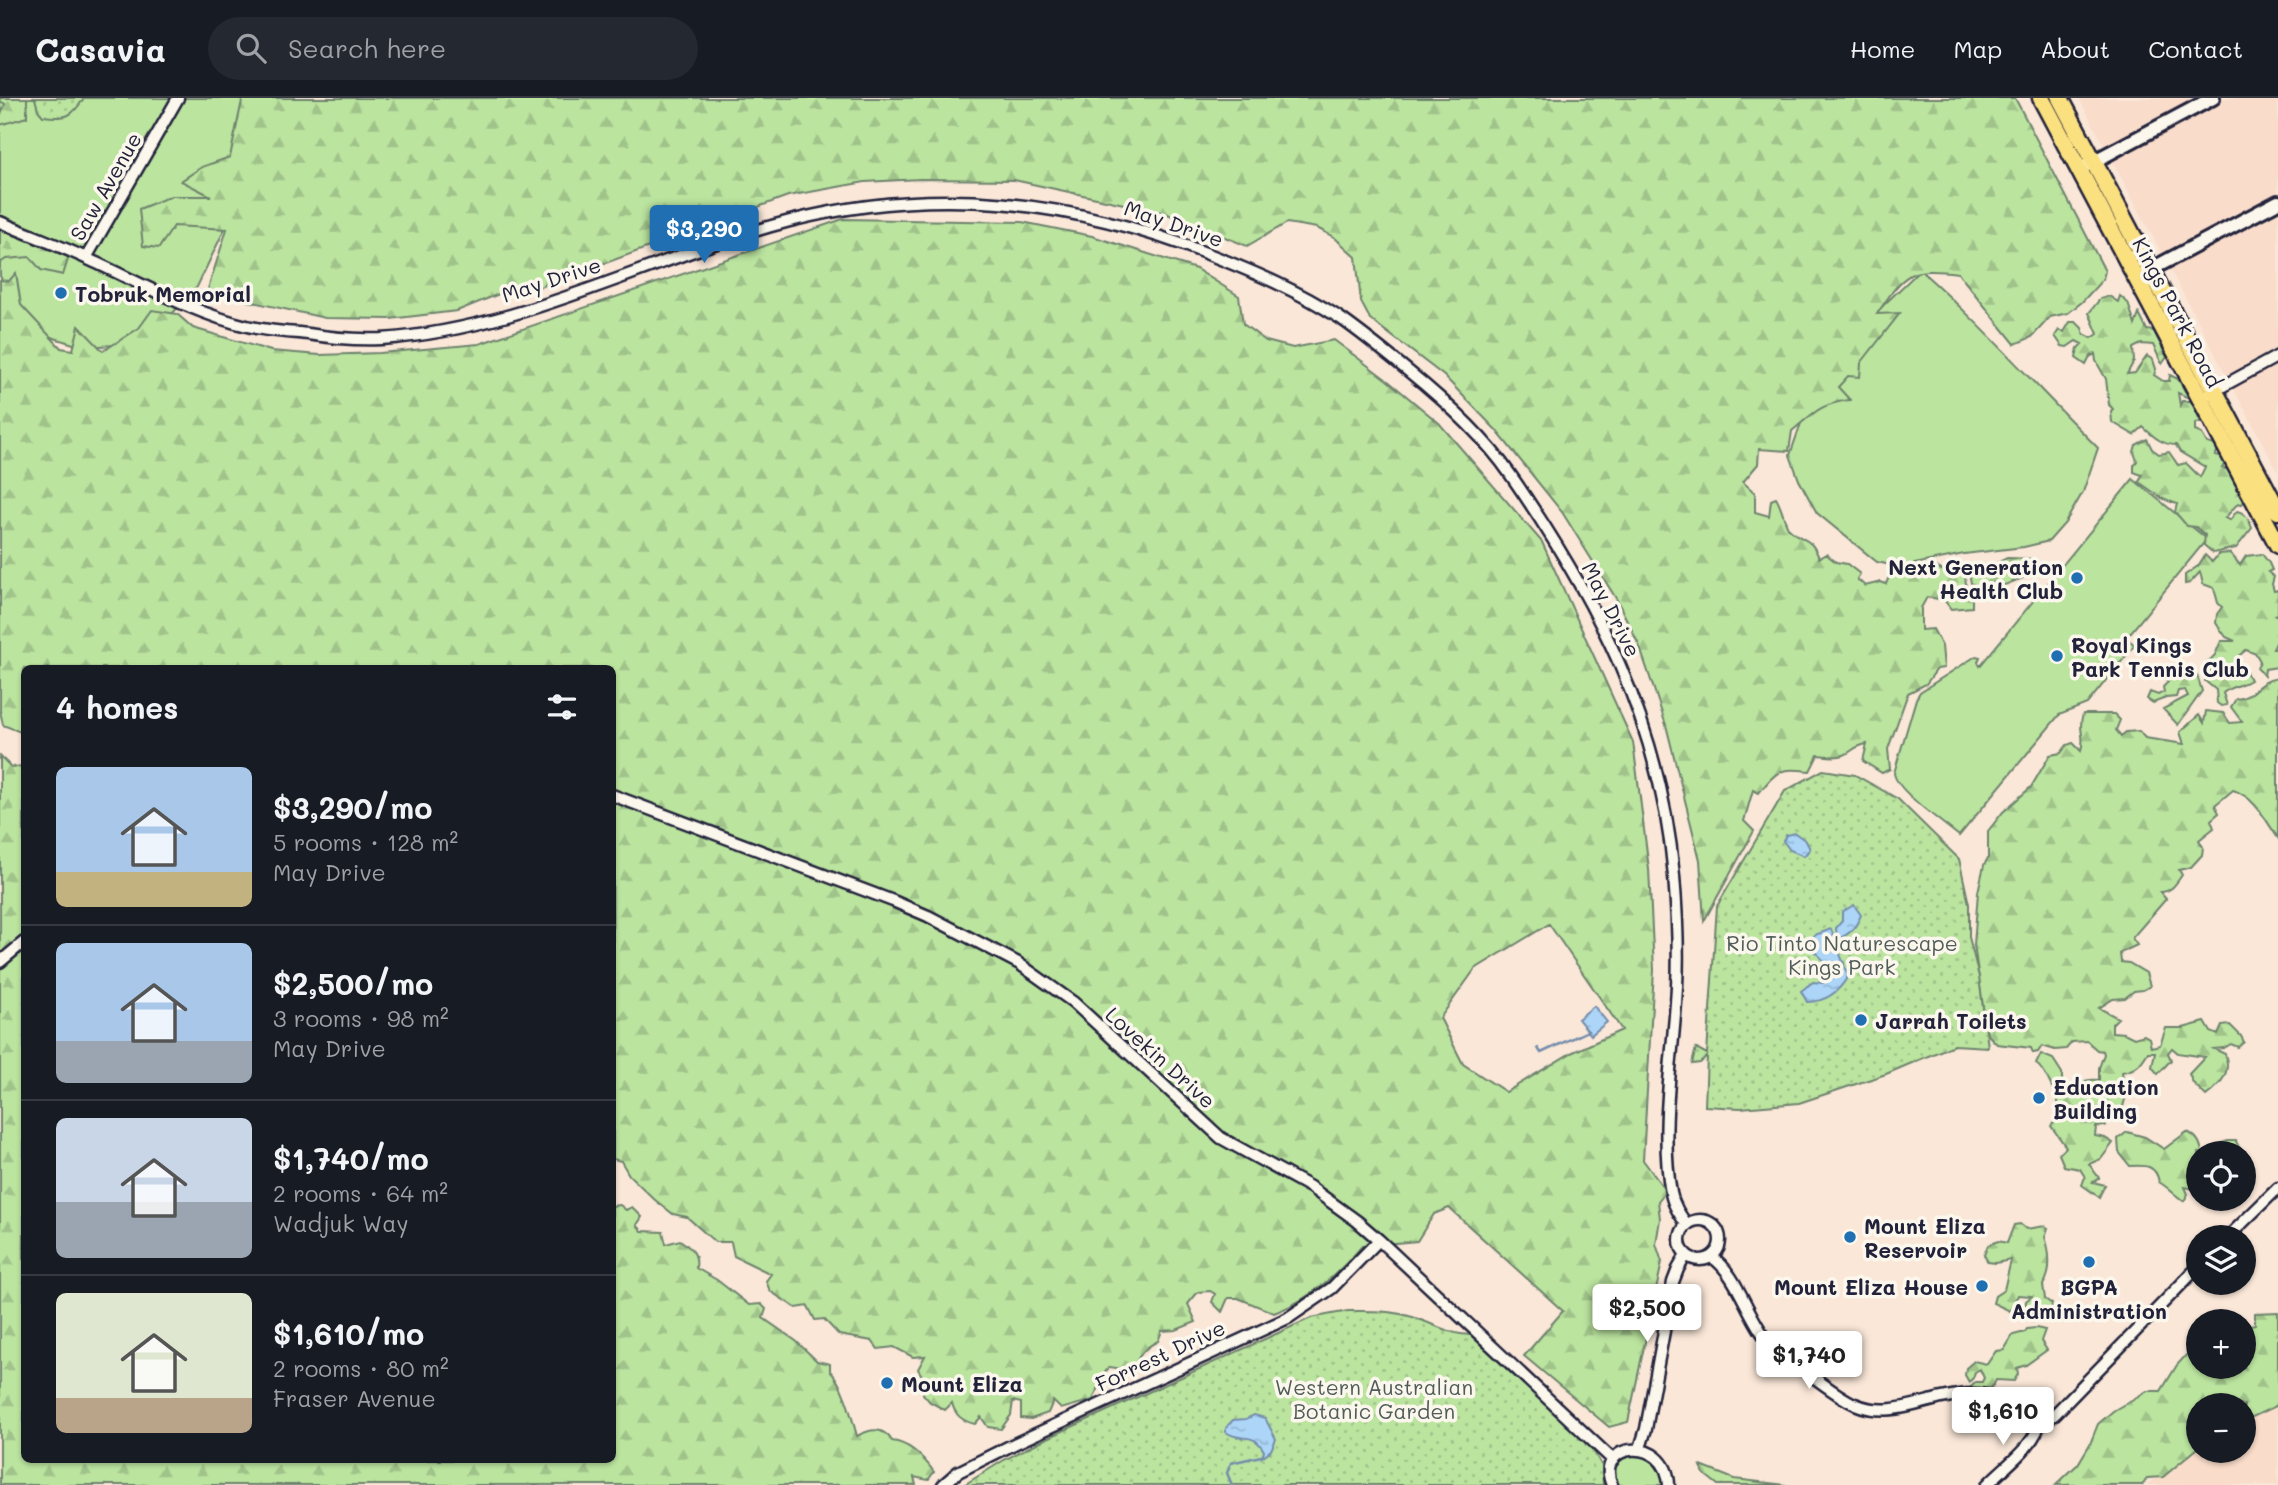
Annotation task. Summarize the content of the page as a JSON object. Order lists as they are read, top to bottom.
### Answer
{
  "streets": {
    "main road": ["Kings Park Road"],
    "street": [
      "Saw Avenue",
      "May Drive",
      "Lovekin Drive",
      "Forrest Drive"
    ]
  },
  "crossings": [
    ["Saw Avenue", "May Drive"],
    ["Lovekin Drive", "Forrest Drive"]
  ],
  "parks": ["Rio Tinto Naturescape Kings Park", "Western Australian Botanic Garden"],
  "places": [
    "Tobruk Memorial",
    "Next Generation Health Club",
    "Royal Kings Park Tennis Club",
    "Jarrah Toilets",
    "Education Building",
    "Mount Eliza Reservoir",
    "BGPA Administration",
    "Mount Eliza House",
    "Mount Eliza"
  ],
  "page": {
    "header": "Casavia",
    "search": "Search here",
    "nav": [
      "Home",
      "Map",
      "About",
      "Contact"
    ],
    "price": [
      "$3,290",
      "$2,500",
      "$1,740",
      "$1,610"
    ],
    "heading": "4 homes",
    "list": [
      {
        "name": "$3,290/mo",
        "note": "5 rooms · 128 m² · May Drive"
      },
      {
        "name": "$2,500/mo",
        "note": "3 rooms · 98 m² · May Drive"
      },
      {
        "name": "$1,740/mo",
        "note": "2 rooms · 64 m² · Wadjuk Way"
      },
      {
        "name": "$1,610/mo",
        "note": "2 rooms · 80 m² · Fraser Avenue"
      }
    ],
    "map_buttons": ["+", "−"]
  }
}
